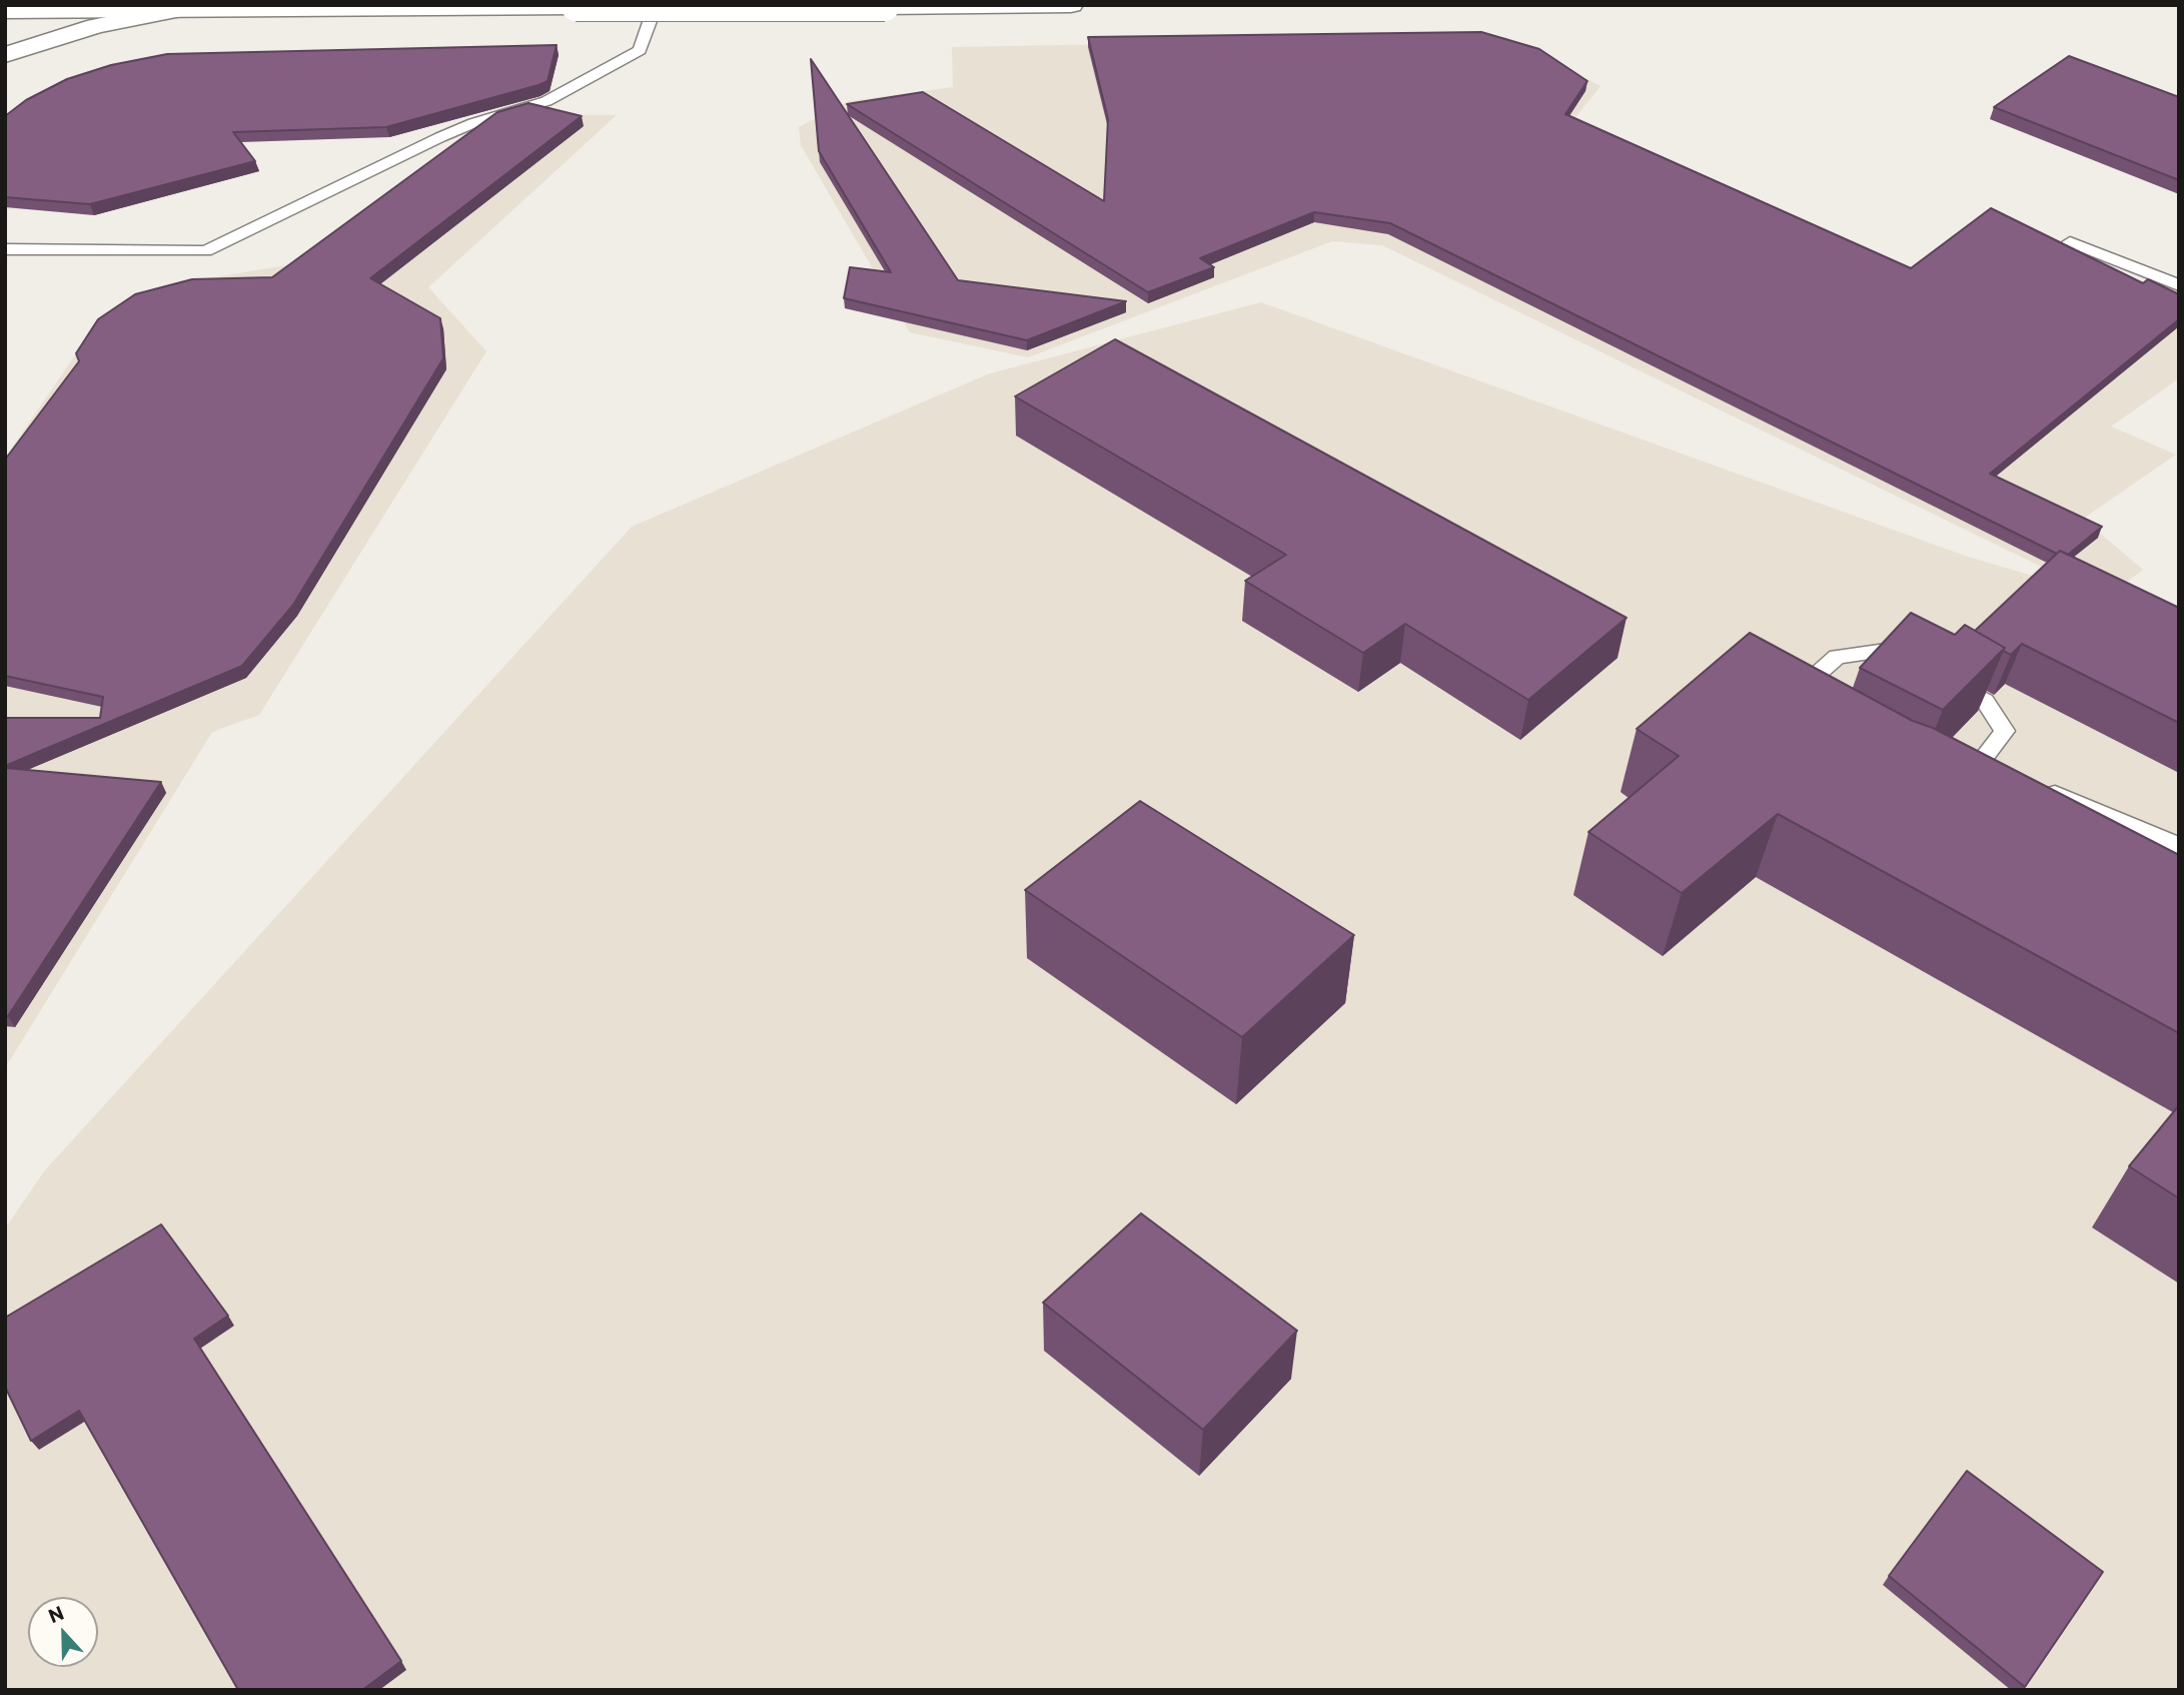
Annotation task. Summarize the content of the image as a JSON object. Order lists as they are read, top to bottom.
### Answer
{
  "north": "top"
}
